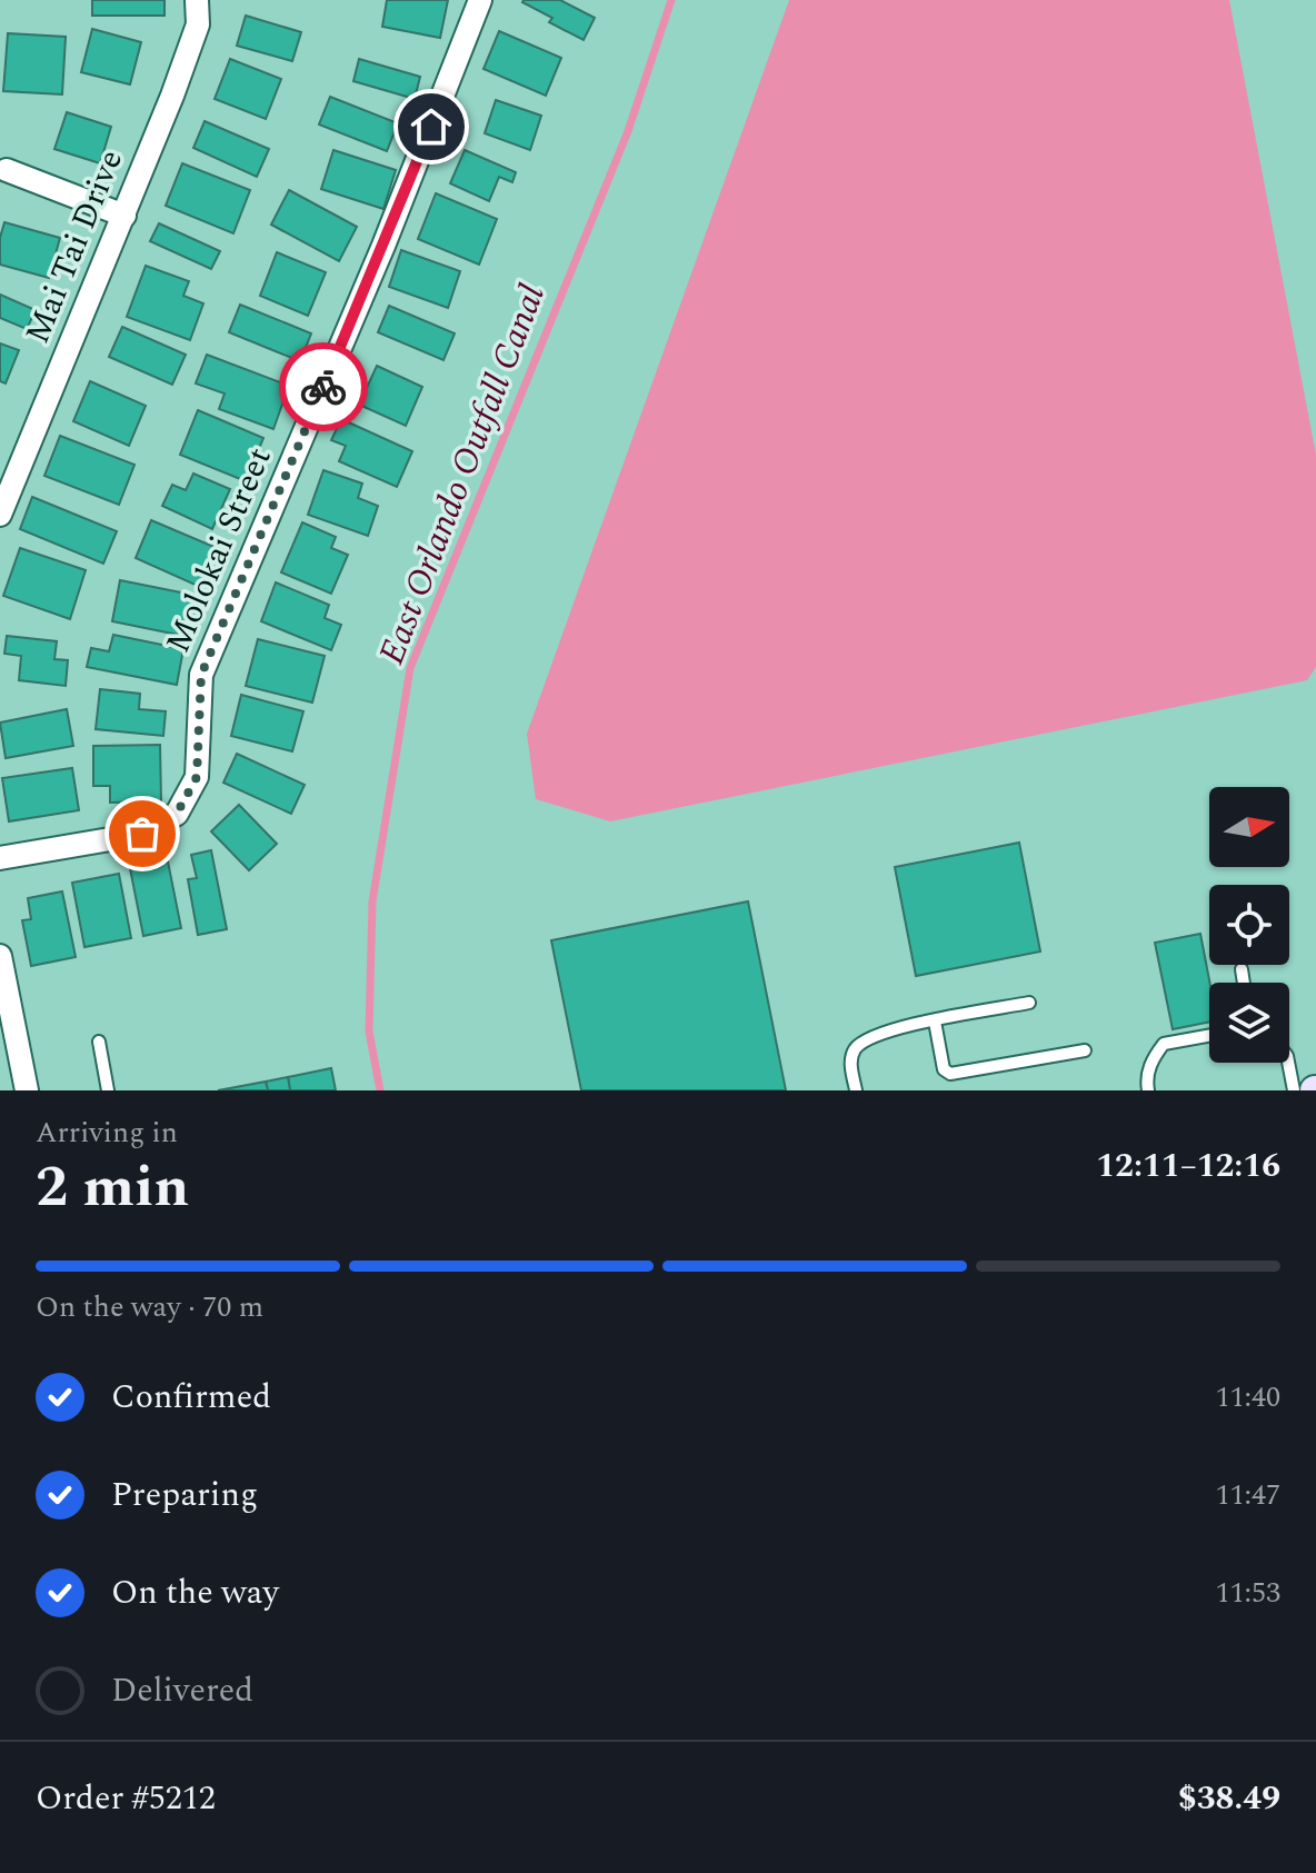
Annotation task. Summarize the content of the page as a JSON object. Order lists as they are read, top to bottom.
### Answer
{
  "streets": {
    "street": ["Mai Tai Drive", "Molokai Street"]
  },
  "water": ["East Orlando Outfall Canal"],
  "north": "right",
  "page": {
    "heading": ["2 min", "Arriving in", "12:11–12:16"],
    "panel": ["Order #5212", "$38.49"],
    "bar": "On the way · 70 m",
    "list": [
      ["Confirmed", "11:40"],
      ["Preparing", "11:47"],
      ["On the way", "11:53"],
      "Delivered"
    ]
  }
}
